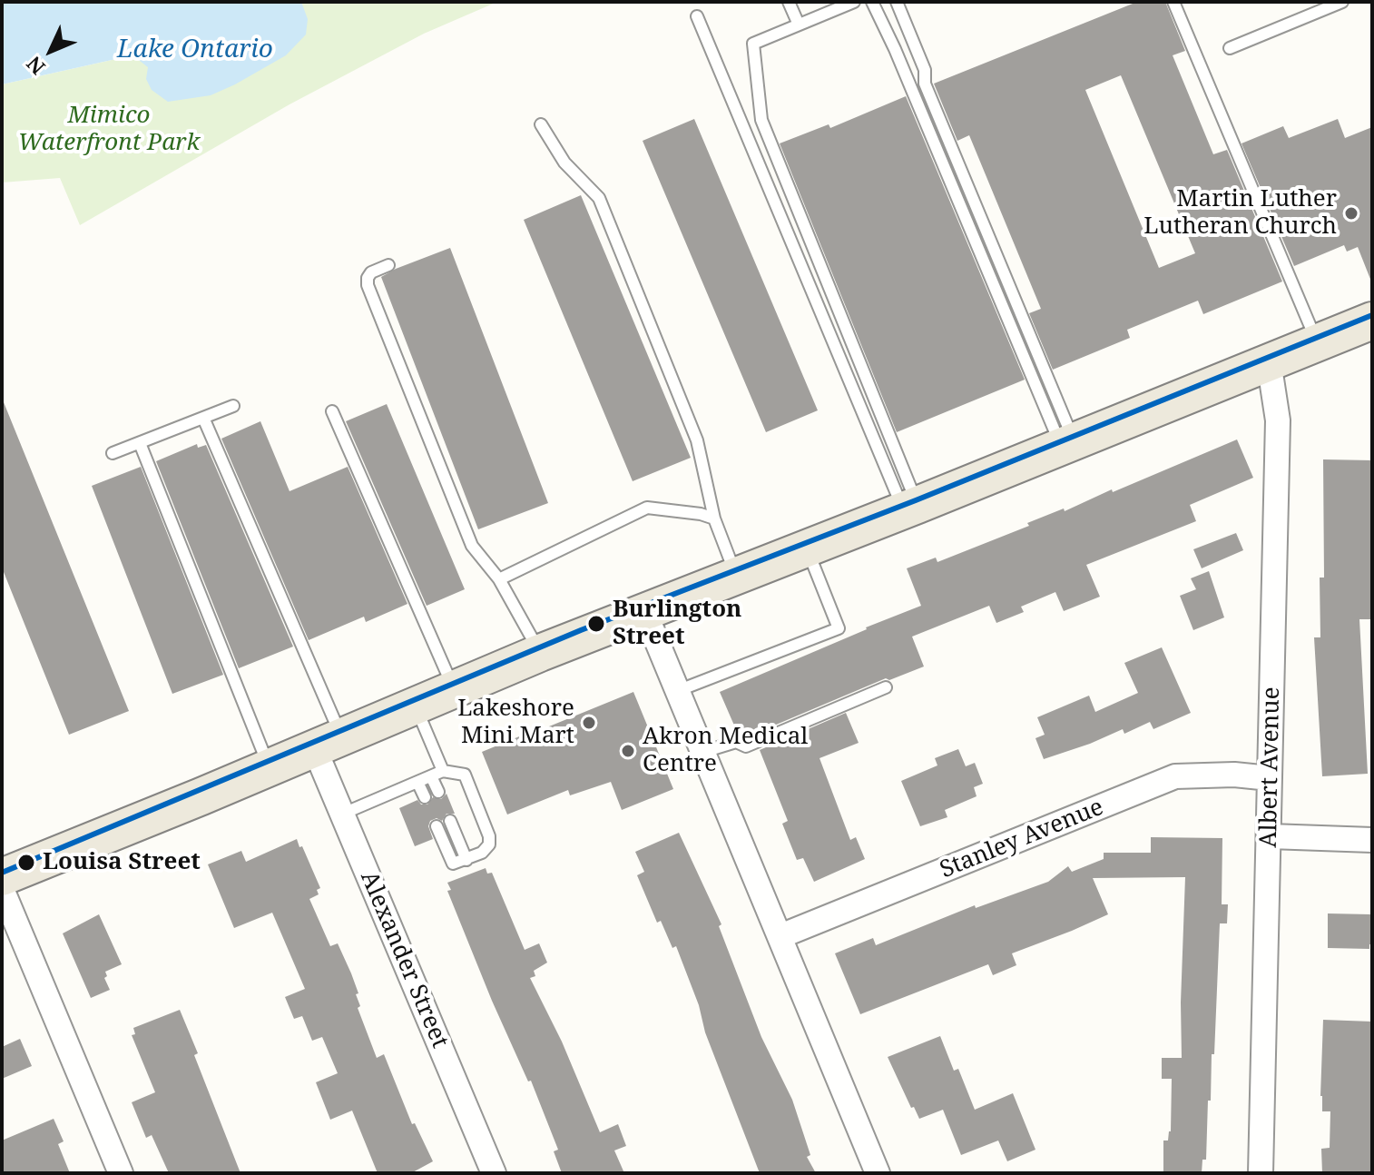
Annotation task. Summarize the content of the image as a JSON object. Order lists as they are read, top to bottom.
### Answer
{
  "streets": {
    "street": ["Albert Avenue", "Stanley Avenue", "Alexander Street"]
  },
  "crossings": [
    ["Albert Avenue", "Stanley Avenue"]
  ],
  "water": ["Lake Ontario"],
  "parks": ["Mimico Waterfront Park"],
  "places": [
    "Martin Luther Lutheran Church",
    "Burlington Street",
    "Lakeshore Mini Mart",
    "Akron Medical Centre",
    "Louisa Street"
  ],
  "north": "bottom left"
}
